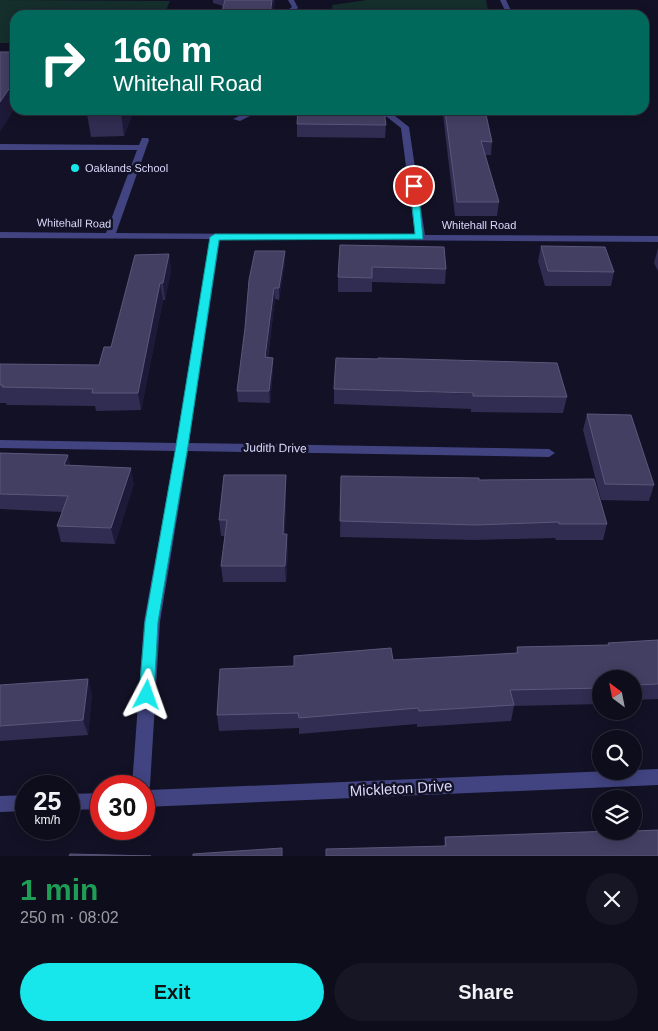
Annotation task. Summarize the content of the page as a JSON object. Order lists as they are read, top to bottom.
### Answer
{
  "streets": {
    "street": ["Whitehall Road", "Judith Drive", "Mickleton Drive"]
  },
  "places": ["Oaklands School"],
  "north": "top left",
  "page": {
    "turn": ["160 m", "Whitehall Road"],
    "speed": "25 km/h",
    "limit": "30",
    "heading": ["1 min", "250 m · 08:02"],
    "buttons": ["Exit", "Share"]
  }
}
